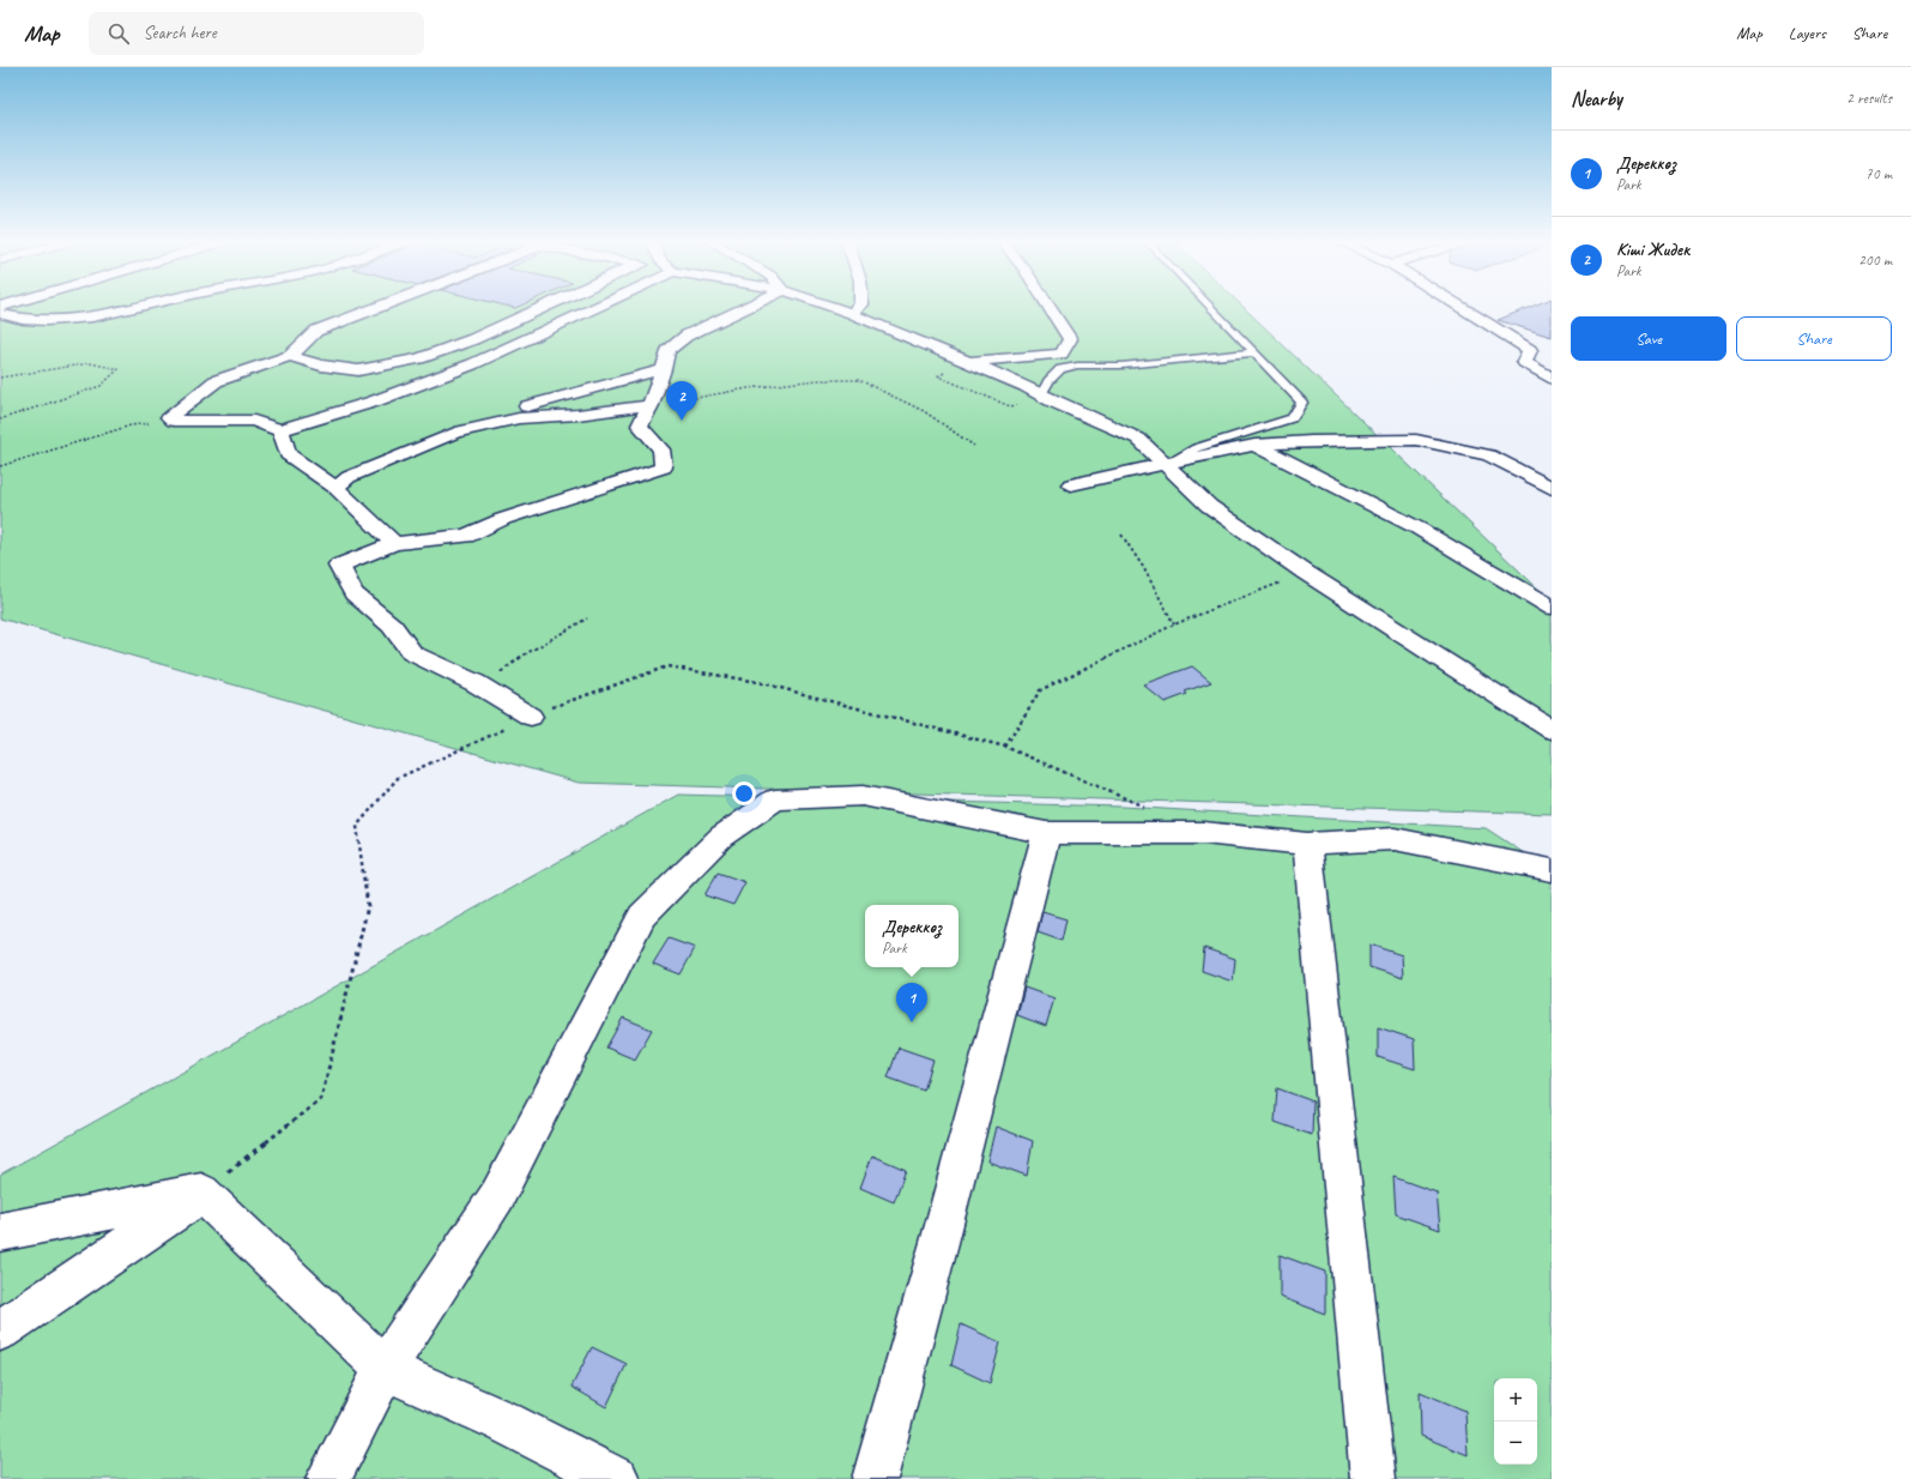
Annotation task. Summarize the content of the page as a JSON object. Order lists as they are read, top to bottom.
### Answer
{
  "page": {
    "header": "Map",
    "search": "Search here",
    "nav": ["Map", "Layers", "Share"],
    "heading": ["Nearby", "2 results"],
    "list": [
      {
        "mark": "1",
        "name": "Дереккөз",
        "note": "Park",
        "value": "70 m"
      },
      {
        "mark": "2",
        "name": "Кіші Жидек",
        "note": "Park",
        "value": "200 m"
      }
    ],
    "buttons": ["Save", "Share"],
    "pins": ["2", "1"],
    "popup": ["Дереккөз", "Park"],
    "map_buttons": ["+", "−"]
  }
}
